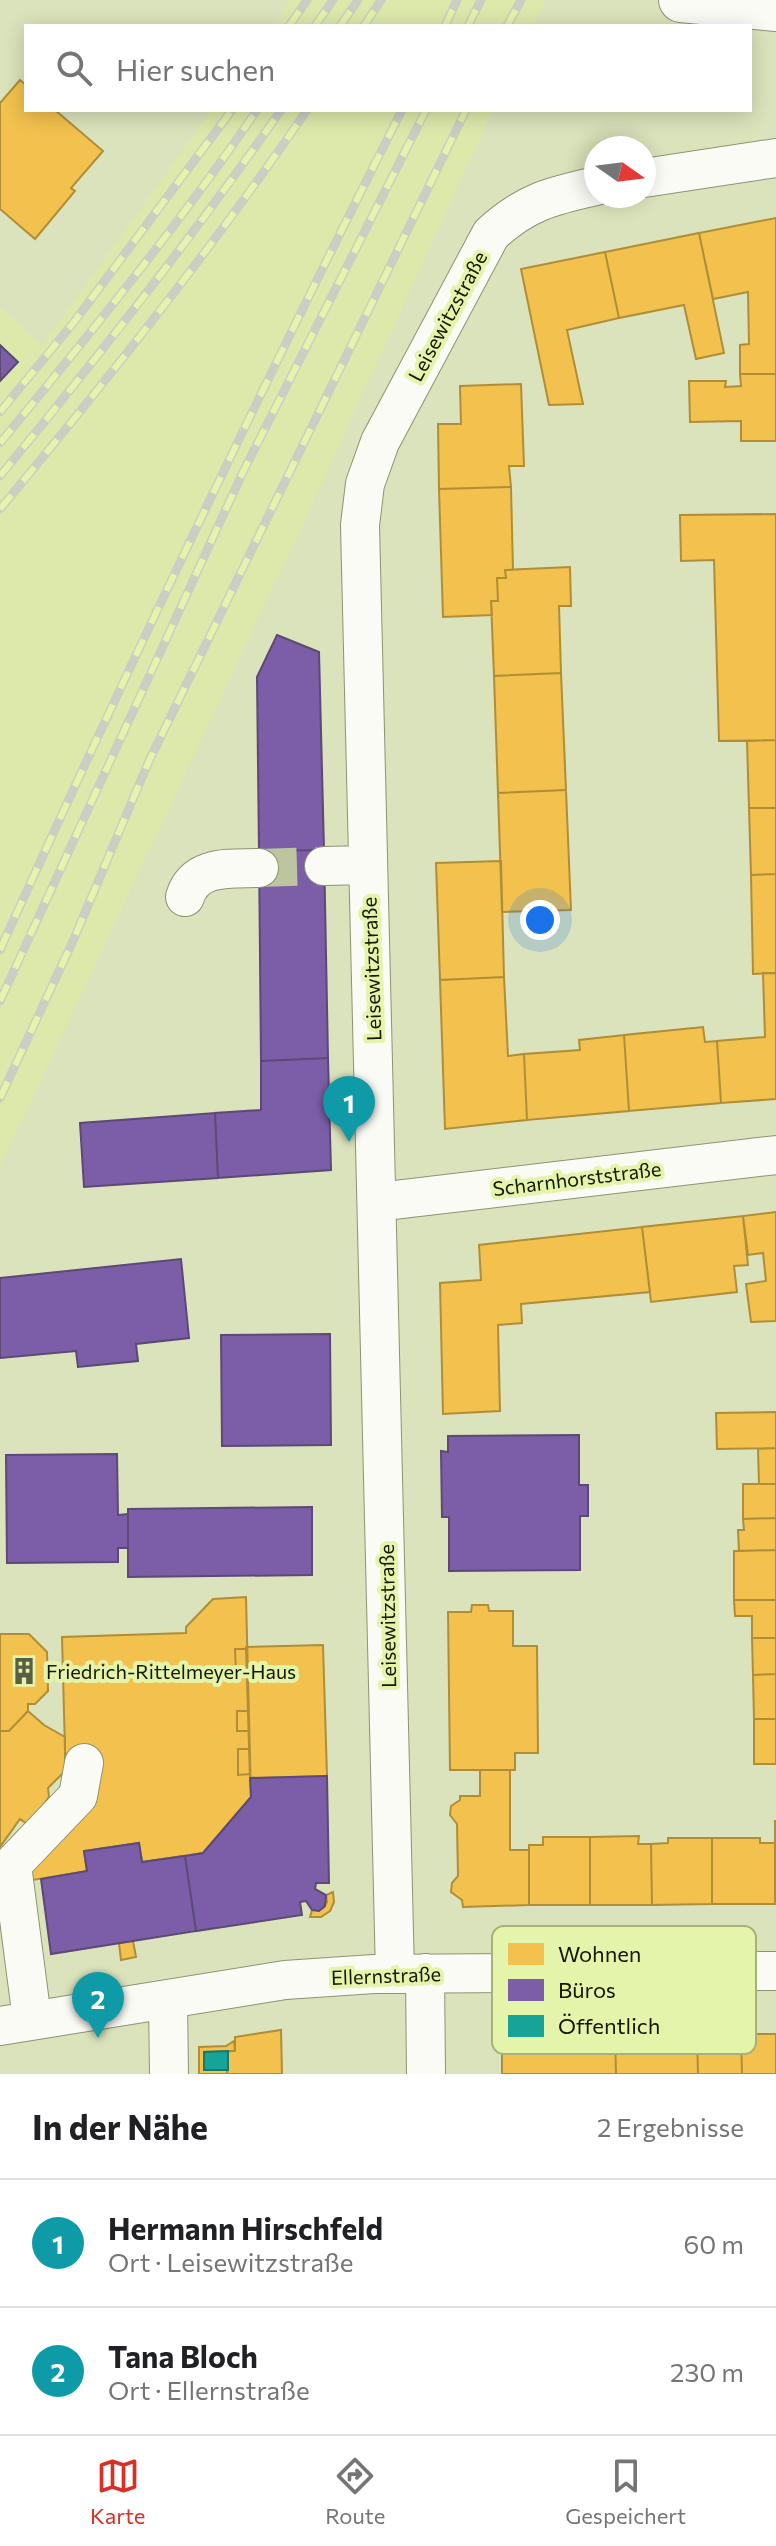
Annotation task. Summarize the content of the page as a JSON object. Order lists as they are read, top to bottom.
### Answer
{
  "streets": {
    "street": ["Leisewitzstraße", "Scharnhorststraße", "Ellernstraße"]
  },
  "crossings": [
    ["Leisewitzstraße", "Scharnhorststraße"],
    ["Leisewitzstraße", "Ellernstraße"]
  ],
  "places": {
    "building": ["Friedrich-Rittelmeyer-Haus"]
  },
  "legend": ["Wohnen", "Büros", "Öffentlich"],
  "north": "right",
  "page": {
    "search": "Hier suchen",
    "pins": ["1", "2"],
    "heading": ["In der Nähe", "2 Ergebnisse"],
    "list": [
      {
        "mark": "1",
        "name": "Hermann Hirschfeld",
        "note": "Ort · Leisewitzstraße",
        "value": "60 m"
      },
      {
        "mark": "2",
        "name": "Tana Bloch",
        "note": "Ort · Ellernstraße",
        "value": "230 m"
      }
    ],
    "nav": ["Karte", "Route", "Gespeichert"]
  }
}
